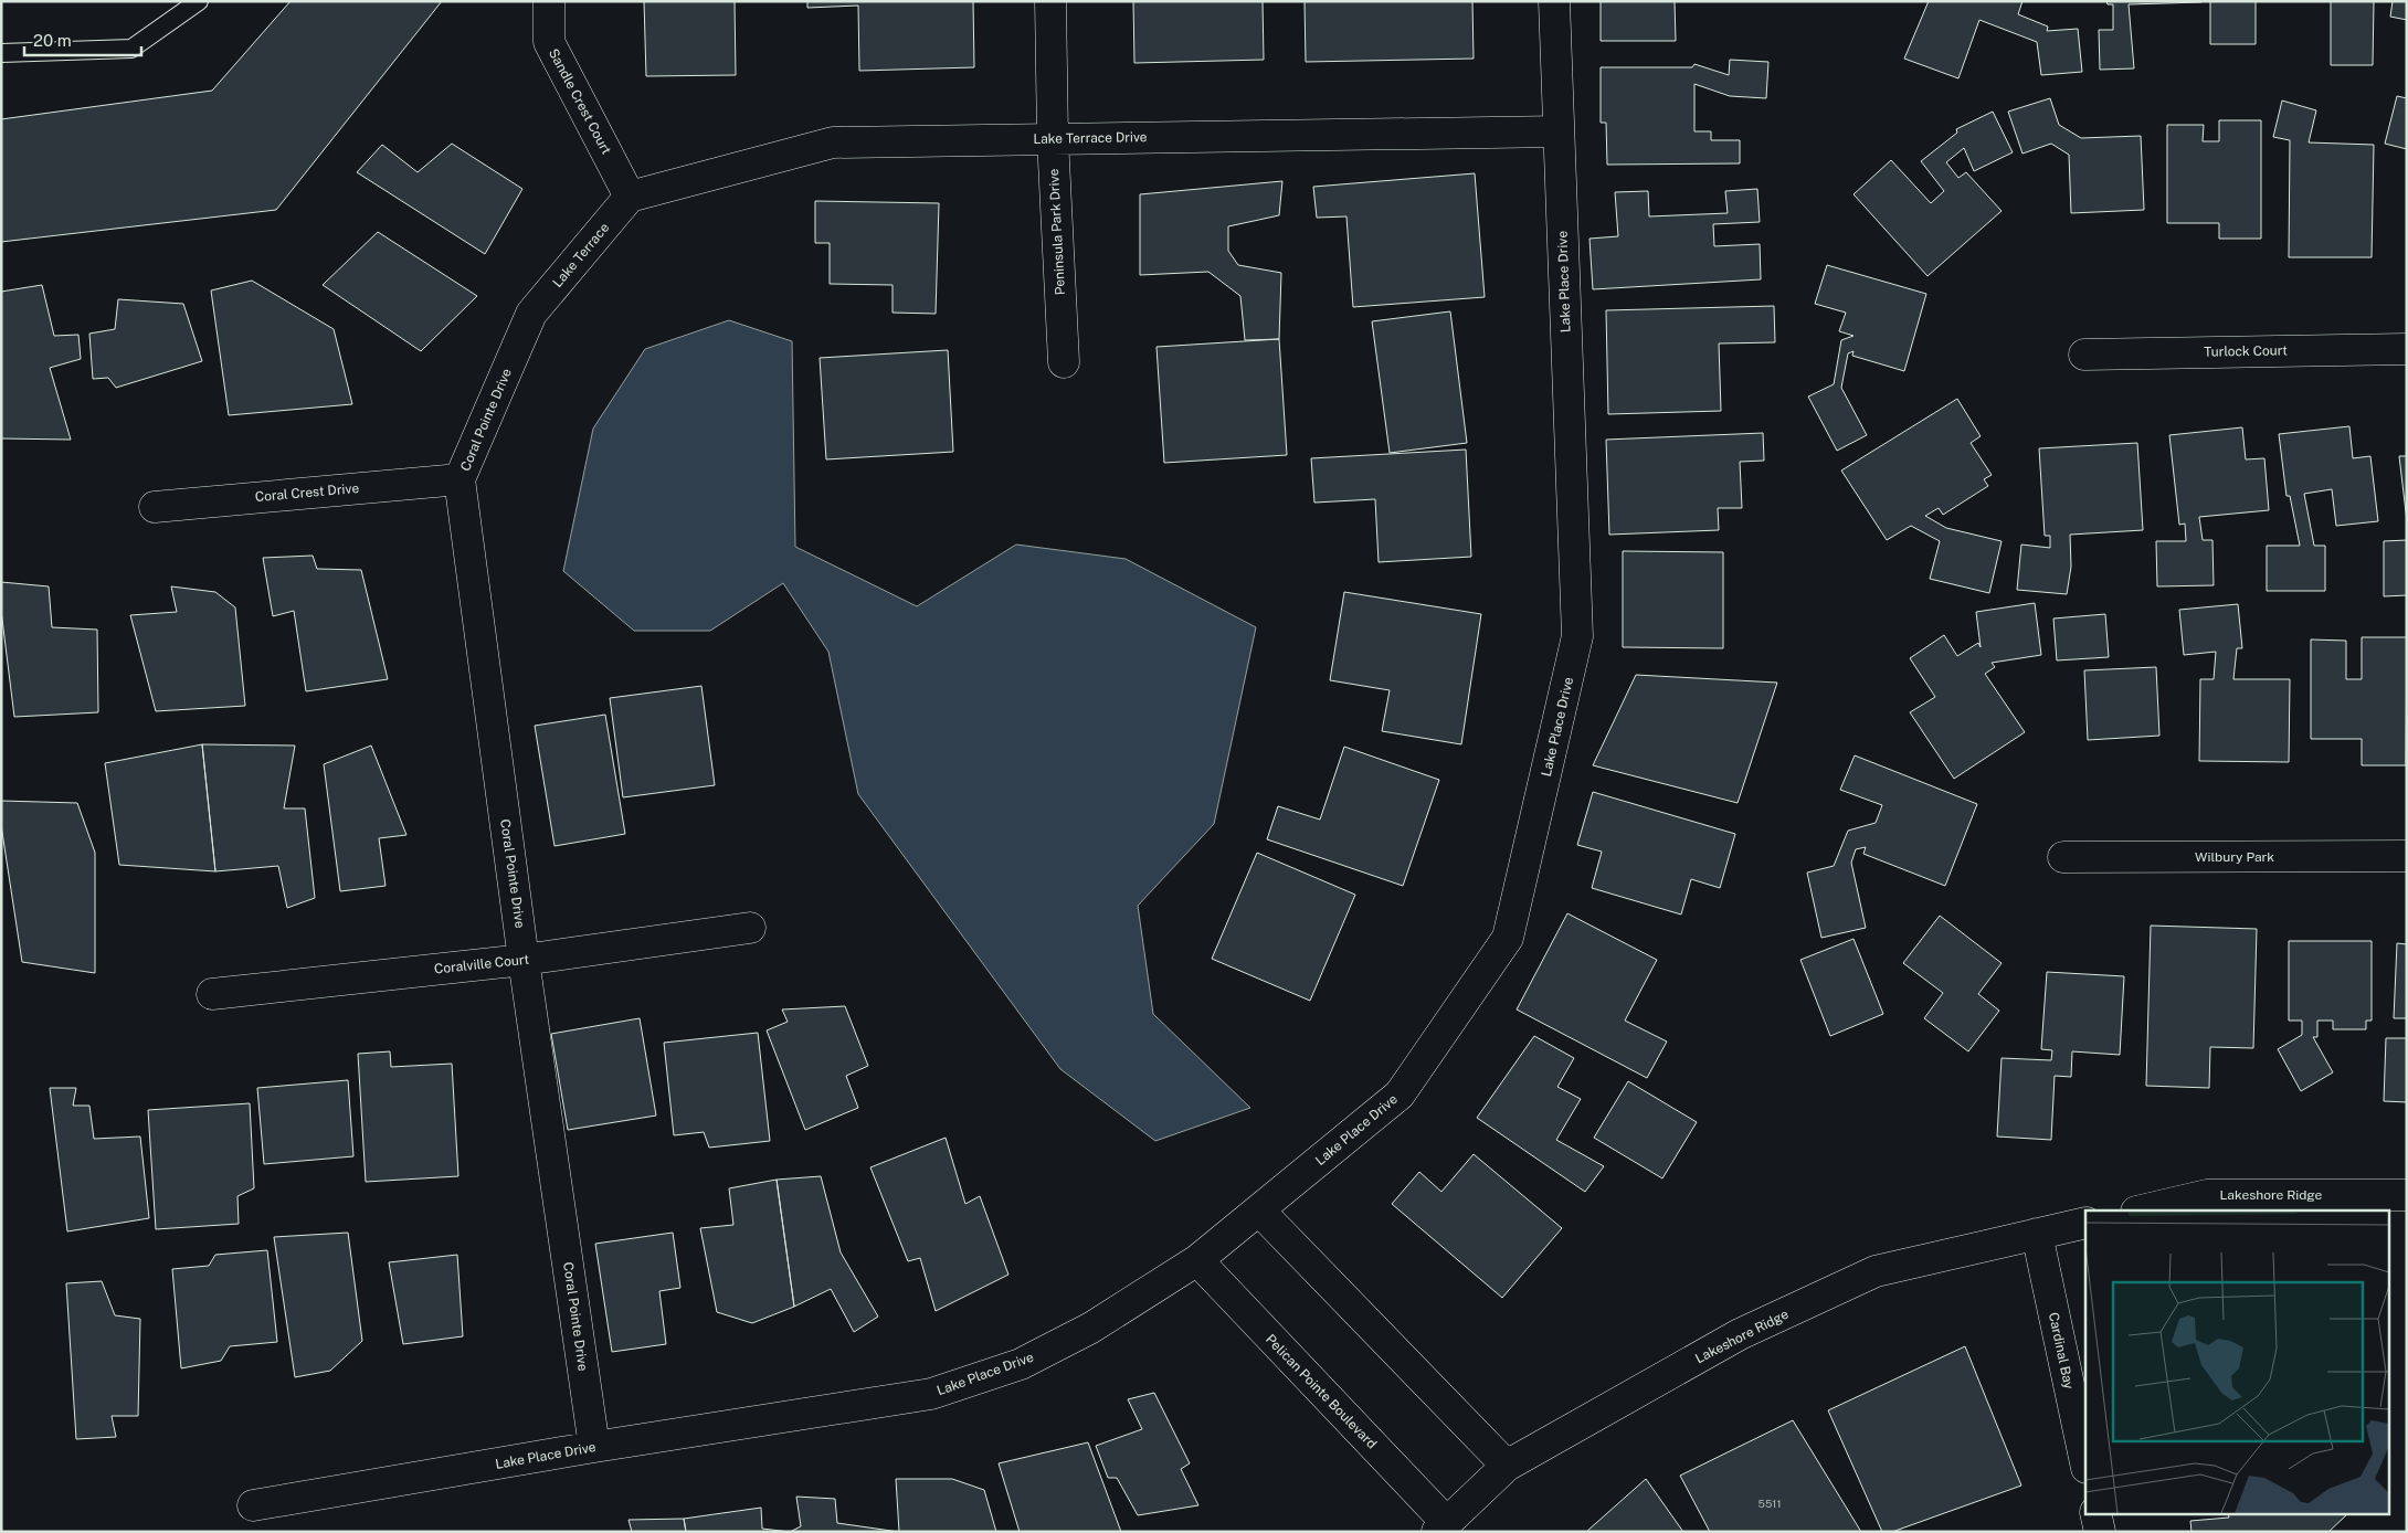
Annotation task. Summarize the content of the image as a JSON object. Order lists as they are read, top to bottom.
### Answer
{
  "streets": {
    "street": [
      "Sandle Crest Court",
      "Lake Terrace Drive",
      "Peninsula Park Drive",
      "Lake Terrace",
      "Lake Place Drive",
      "Turlock Court",
      "Coral Pointe Drive",
      "Coral Crest Drive",
      "Wilbury Park",
      "Coralville Court",
      "Lakeshore Ridge",
      "Cardinal Bay",
      "Pelican Pointe Boulevard"
    ]
  },
  "crossings": [
    ["Sandle Crest Court", "Lake Terrace Drive"],
    ["Sandle Crest Court", "Lake Terrace"],
    ["Lake Terrace Drive", "Peninsula Park Drive"],
    ["Lake Terrace Drive", "Lake Terrace"],
    ["Lake Terrace Drive", "Lake Place Drive"],
    ["Lake Terrace", "Coral Pointe Drive"],
    ["Lake Place Drive", "Coral Pointe Drive"],
    ["Lake Place Drive", "Pelican Pointe Boulevard"],
    ["Coral Pointe Drive", "Coral Crest Drive"],
    ["Coral Pointe Drive", "Coralville Court"],
    ["Lakeshore Ridge", "Cardinal Bay"],
    ["Lakeshore Ridge", "Pelican Pointe Boulevard"]
  ],
  "house_numbers": ["5511"],
  "scale_bar": "20 m"
}
